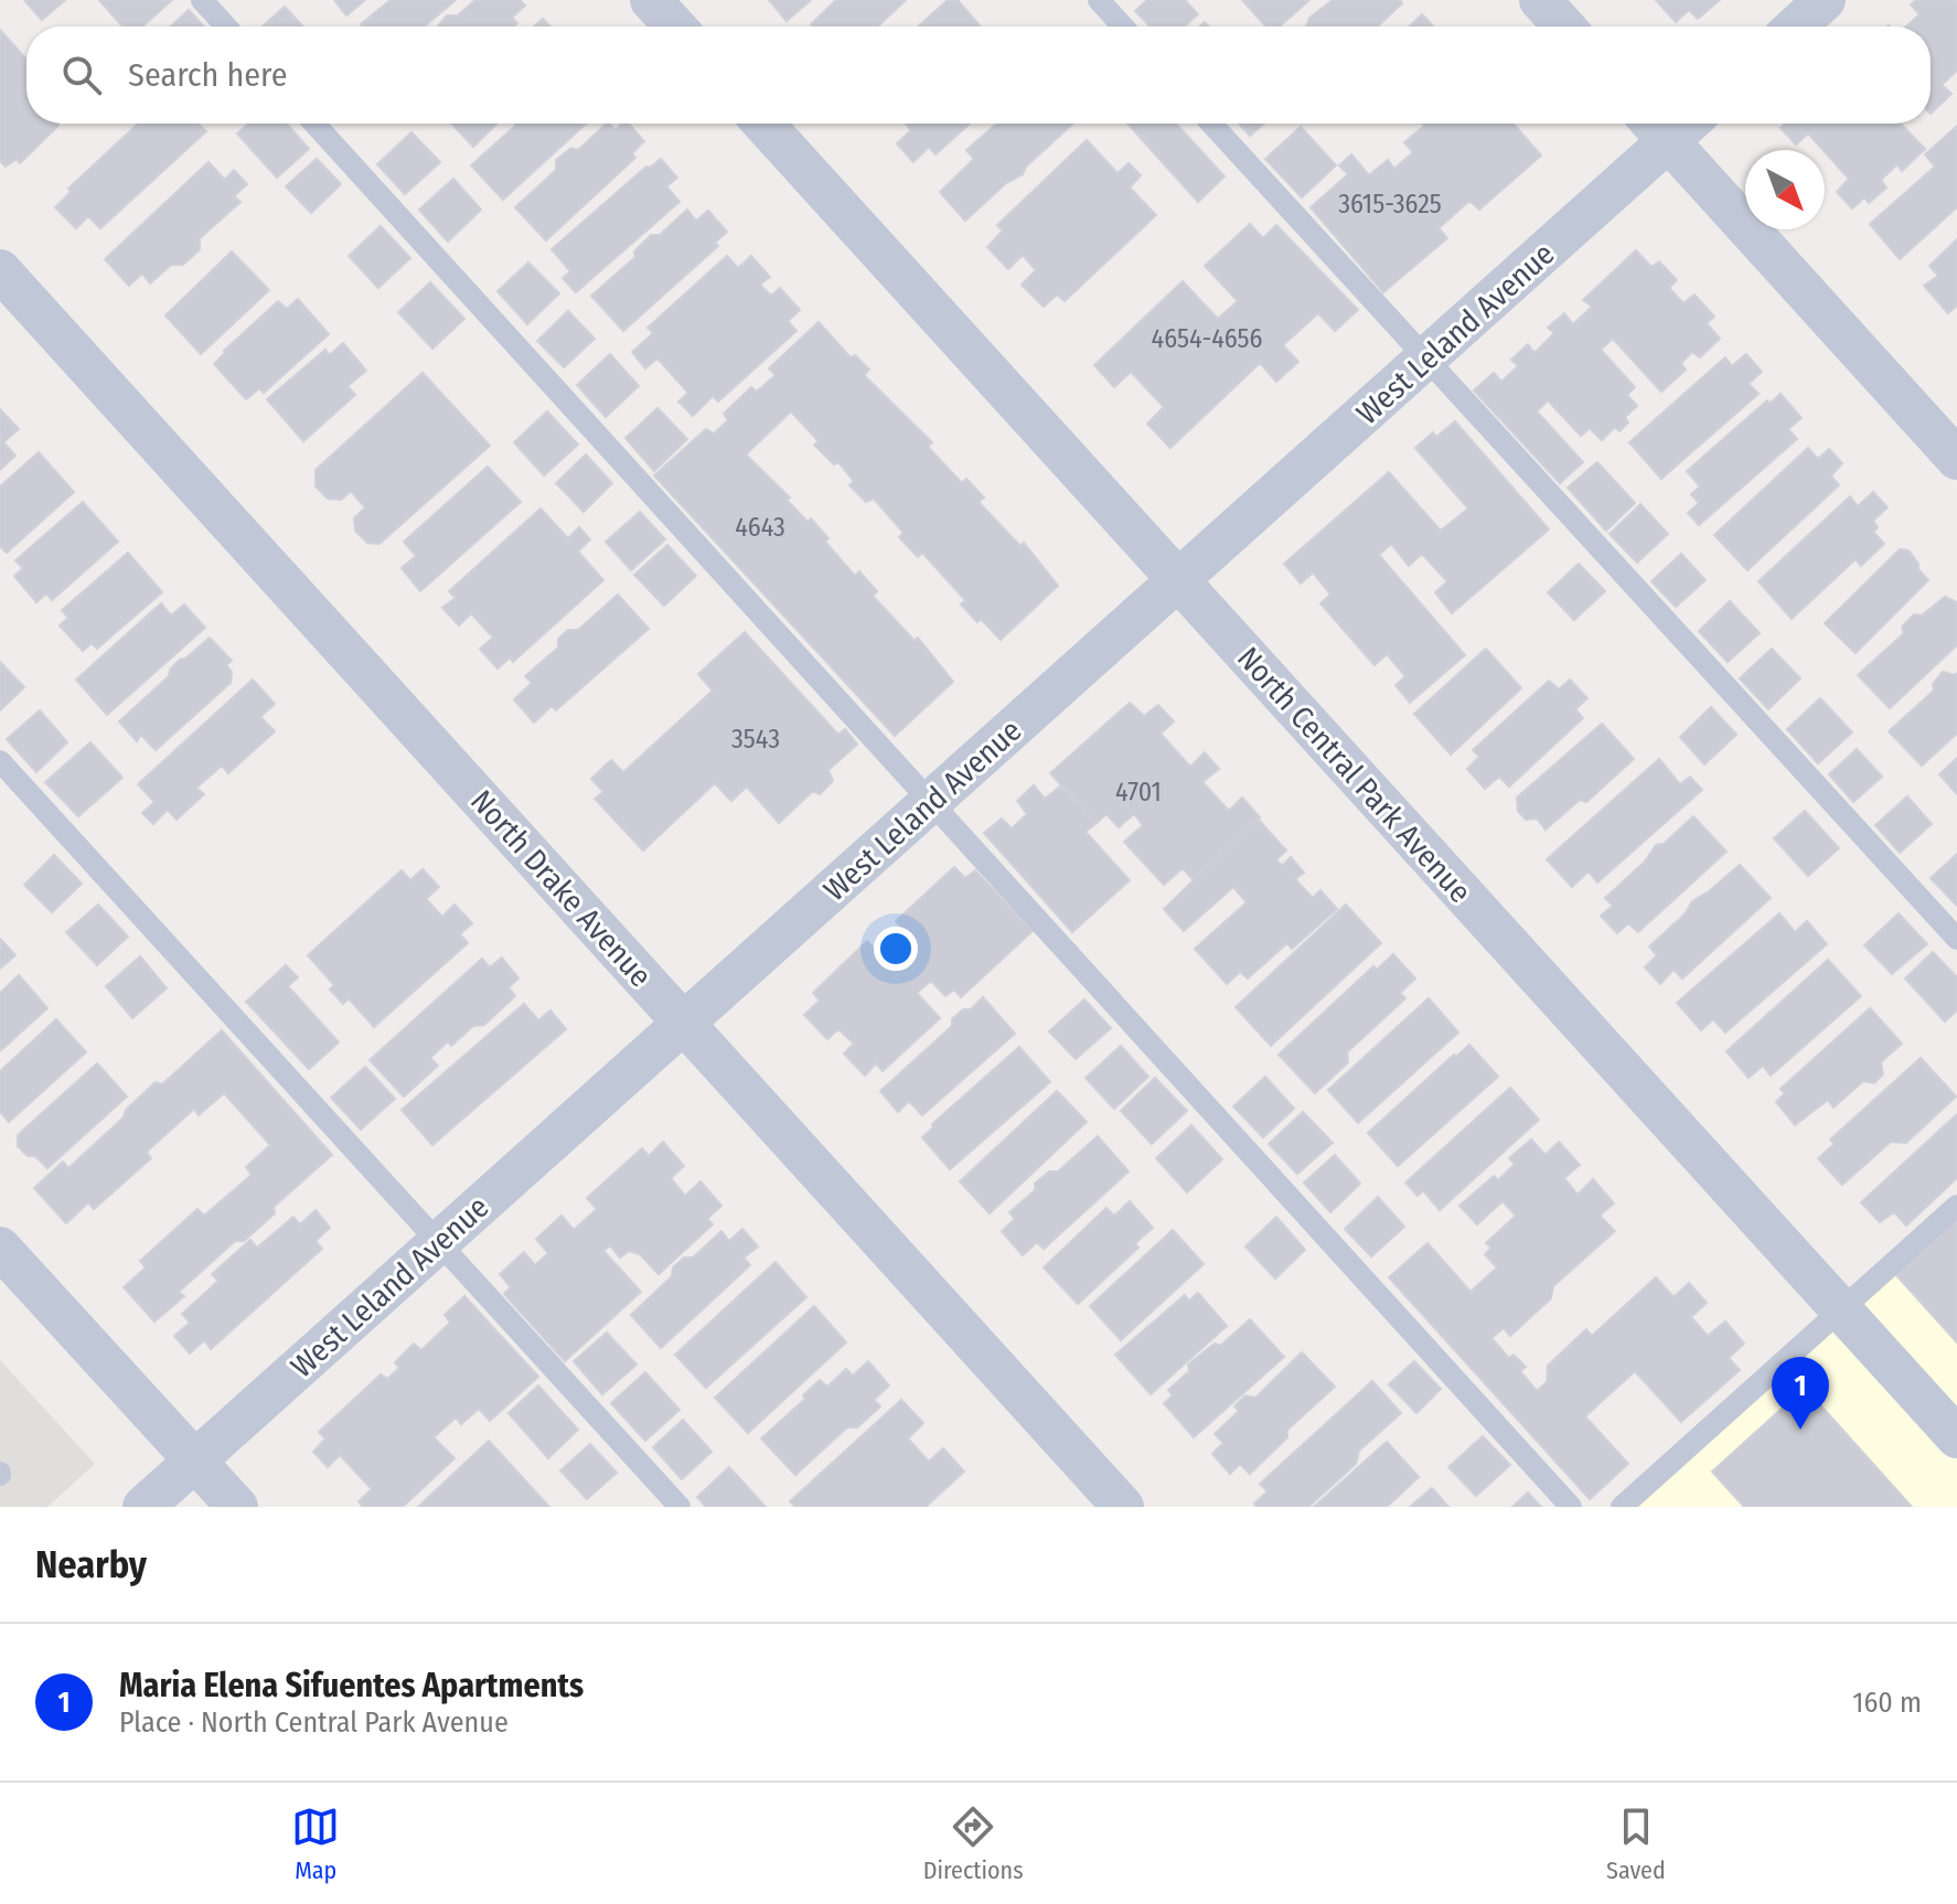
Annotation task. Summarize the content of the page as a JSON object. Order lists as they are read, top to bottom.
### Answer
{
  "streets": {
    "street": ["West Leland Avenue", "North Central Park Avenue", "North Drake Avenue"]
  },
  "crossings": [
    ["West Leland Avenue", "North Central Park Avenue"],
    ["West Leland Avenue", "North Drake Avenue"]
  ],
  "house_numbers": [
    "3615-3625",
    "4654-4656",
    "4643",
    "3543",
    "4701"
  ],
  "north": "bottom right",
  "page": {
    "search": "Search here",
    "pins": "1",
    "heading": "Nearby",
    "list": [
      {
        "mark": "1",
        "name": "Maria Elena Sifuentes Apartments",
        "note": "Place · North Central Park Avenue",
        "value": "160 m"
      }
    ],
    "nav": ["Map", "Directions", "Saved"]
  }
}
